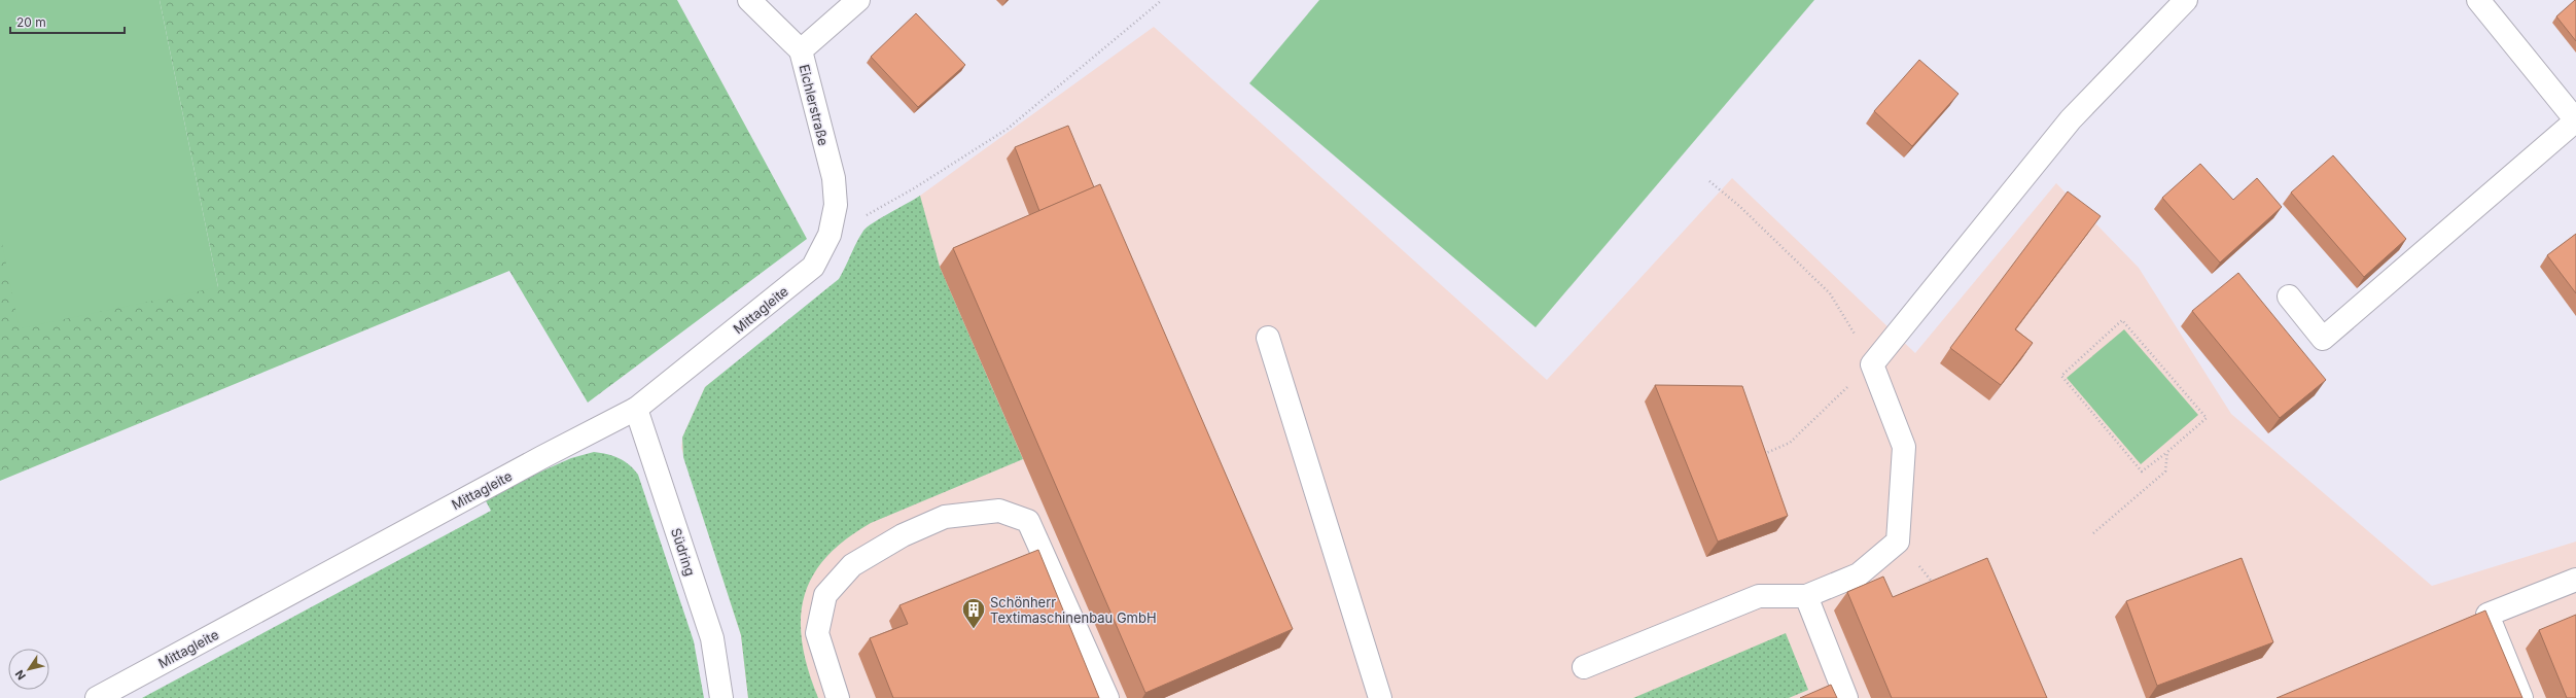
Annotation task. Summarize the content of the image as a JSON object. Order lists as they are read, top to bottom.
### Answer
{
  "streets": {
    "street": ["Eichlerstraße", "Mittagleite", "Südring"]
  },
  "crossings": [
    ["Eichlerstraße", "Mittagleite"],
    ["Mittagleite", "Südring"]
  ],
  "places": {
    "building": ["Schönherr Textimaschinenbau GmbH"]
  },
  "scale_bar": "20 m",
  "north": "bottom left"
}
